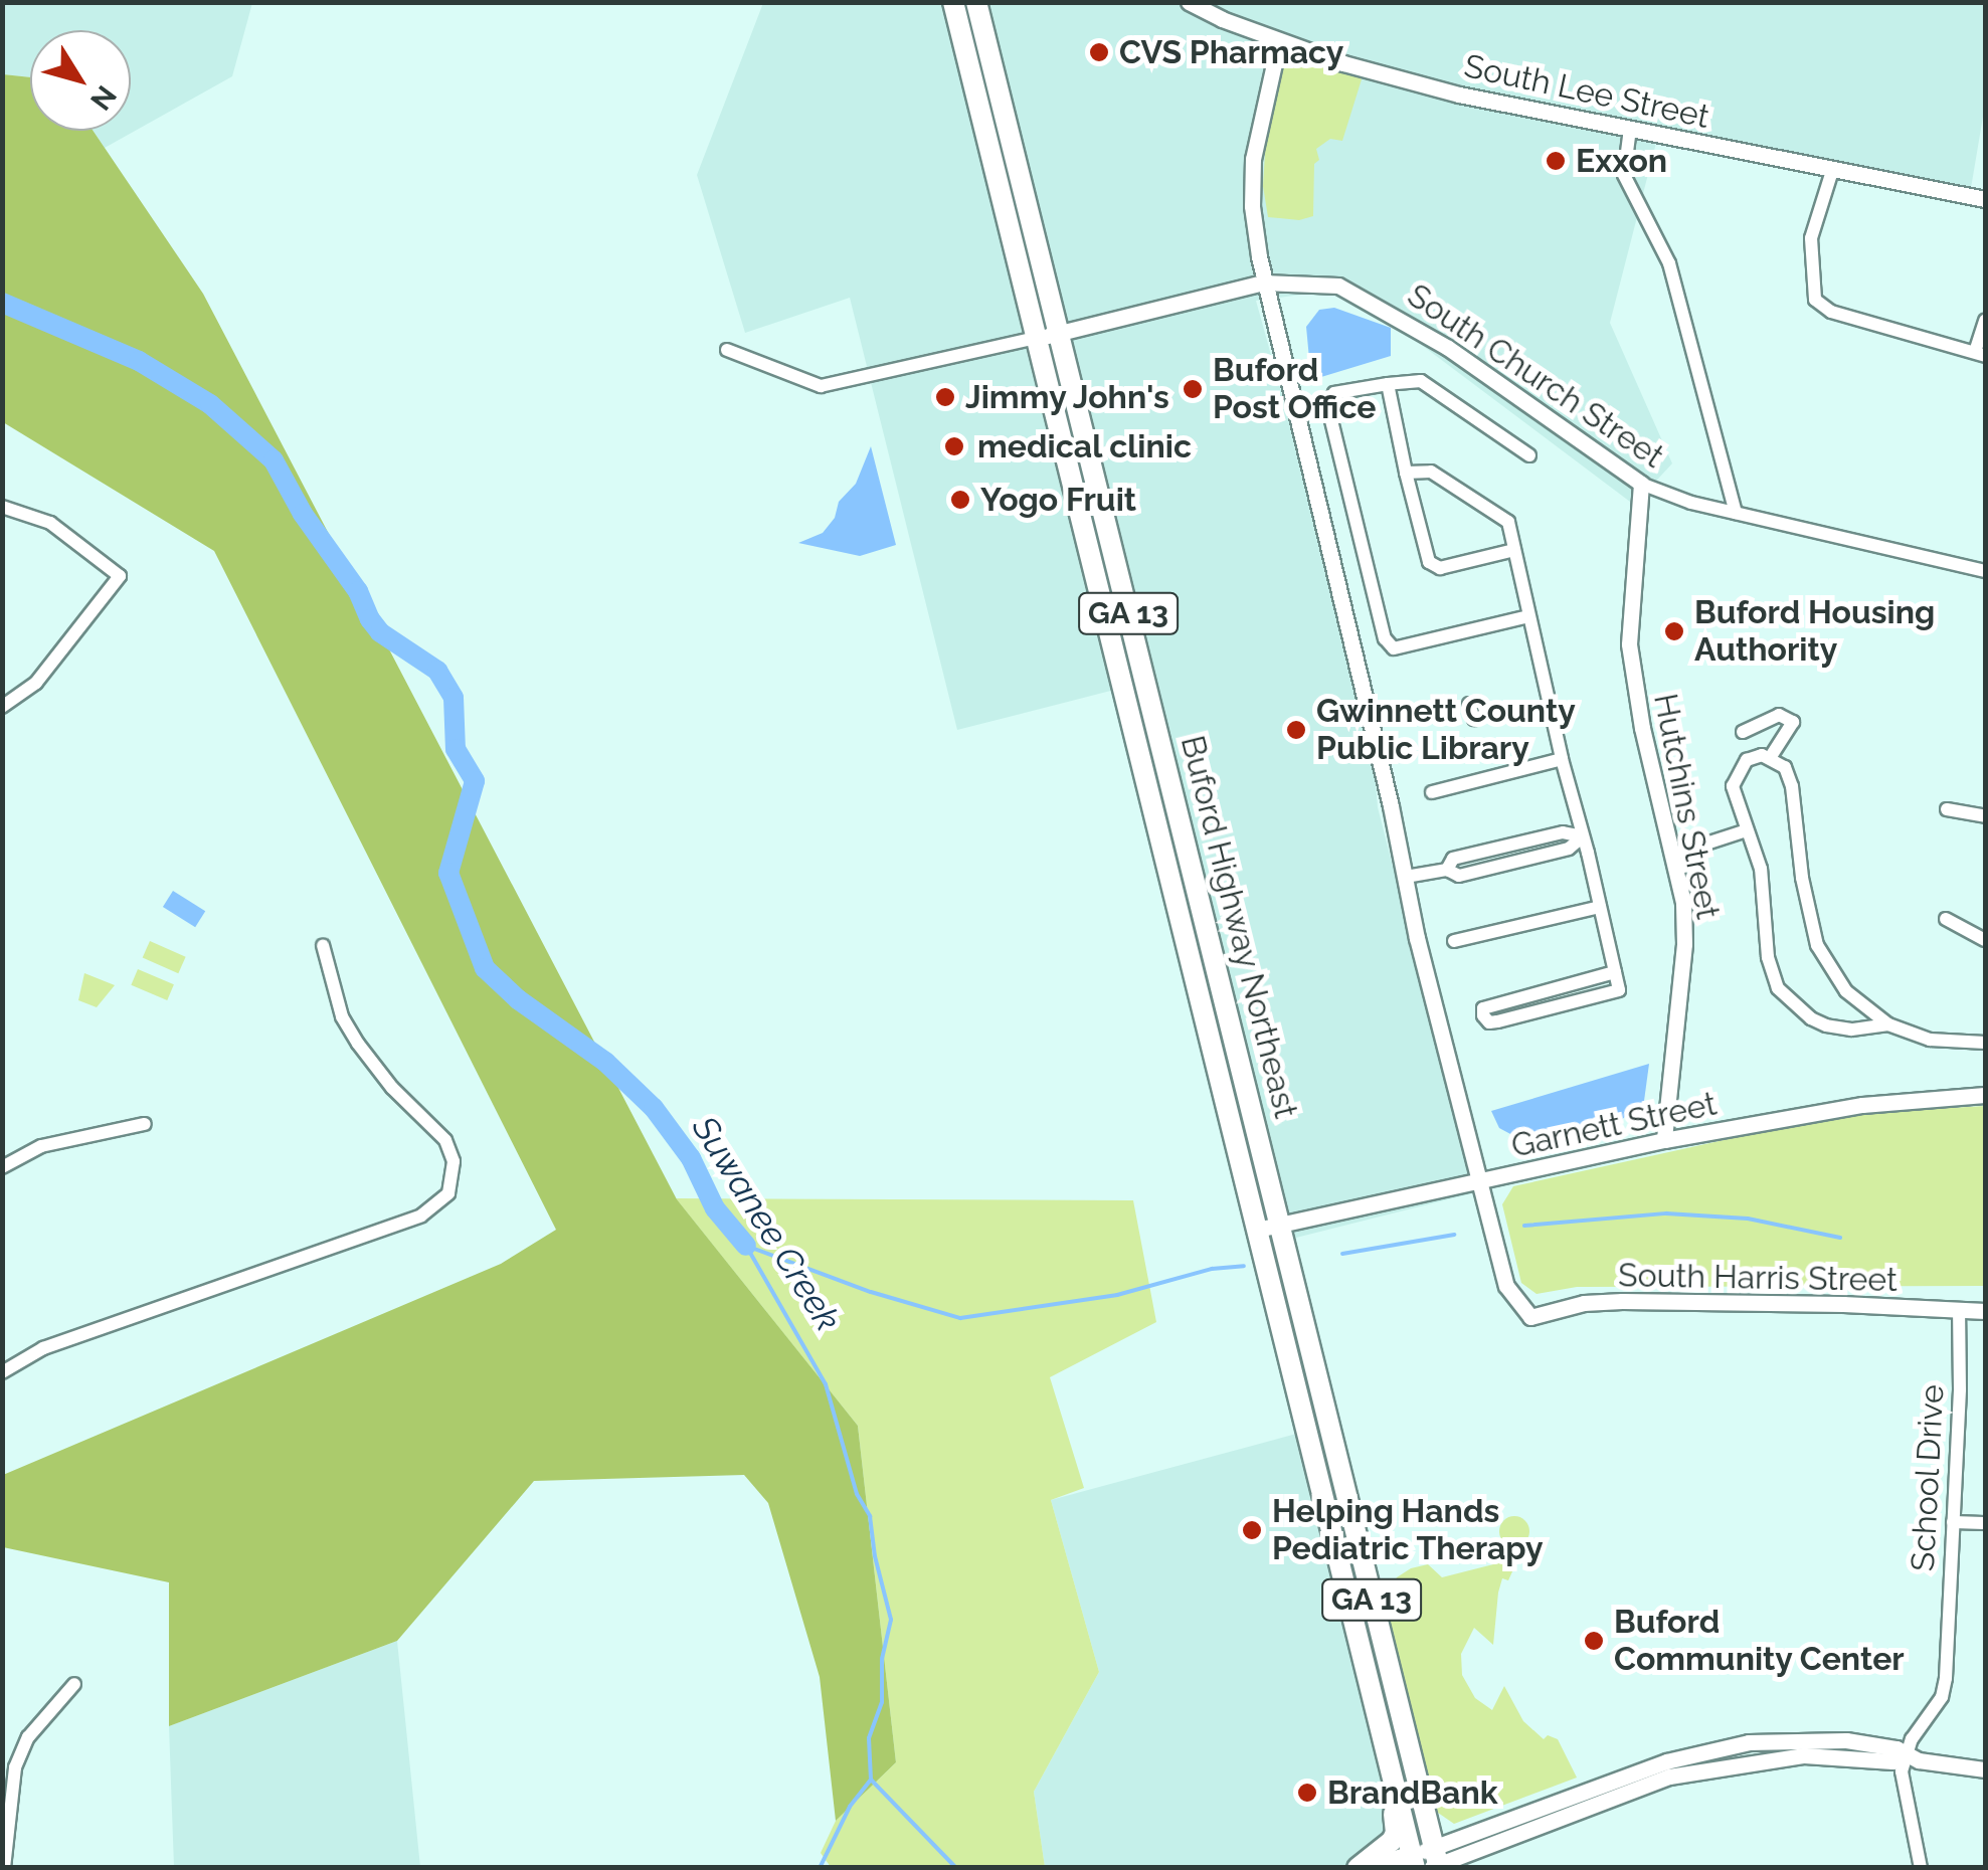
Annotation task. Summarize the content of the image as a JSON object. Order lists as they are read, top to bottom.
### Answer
{
  "streets": {
    "main road": ["GA 13", "Buford Highway Northeast"],
    "street": [
      "South Lee Street",
      "South Church Street",
      "Hutchins Street",
      "Garnett Street",
      "South Harris Street",
      "School Drive"
    ]
  },
  "crossings": [
    ["South Church Street", "Hutchins Street"],
    ["South Church Street", "Buford Highway Northeast"],
    ["Hutchins Street", "Garnett Street"],
    ["Buford Highway Northeast", "Garnett Street"],
    ["Garnett Street", "South Harris Street"],
    ["South Harris Street", "School Drive"]
  ],
  "water": ["Suwanee Creek"],
  "places": [
    "CVS Pharmacy",
    "Exxon",
    "Buford Post Office",
    "Jimmy John's",
    "medical clinic",
    "Yogo Fruit",
    "Buford Housing Authority",
    "Gwinnett County Public Library",
    "Helping Hands Pediatric Therapy",
    "Buford Community Center",
    "BrandBank"
  ],
  "north": "bottom right"
}
